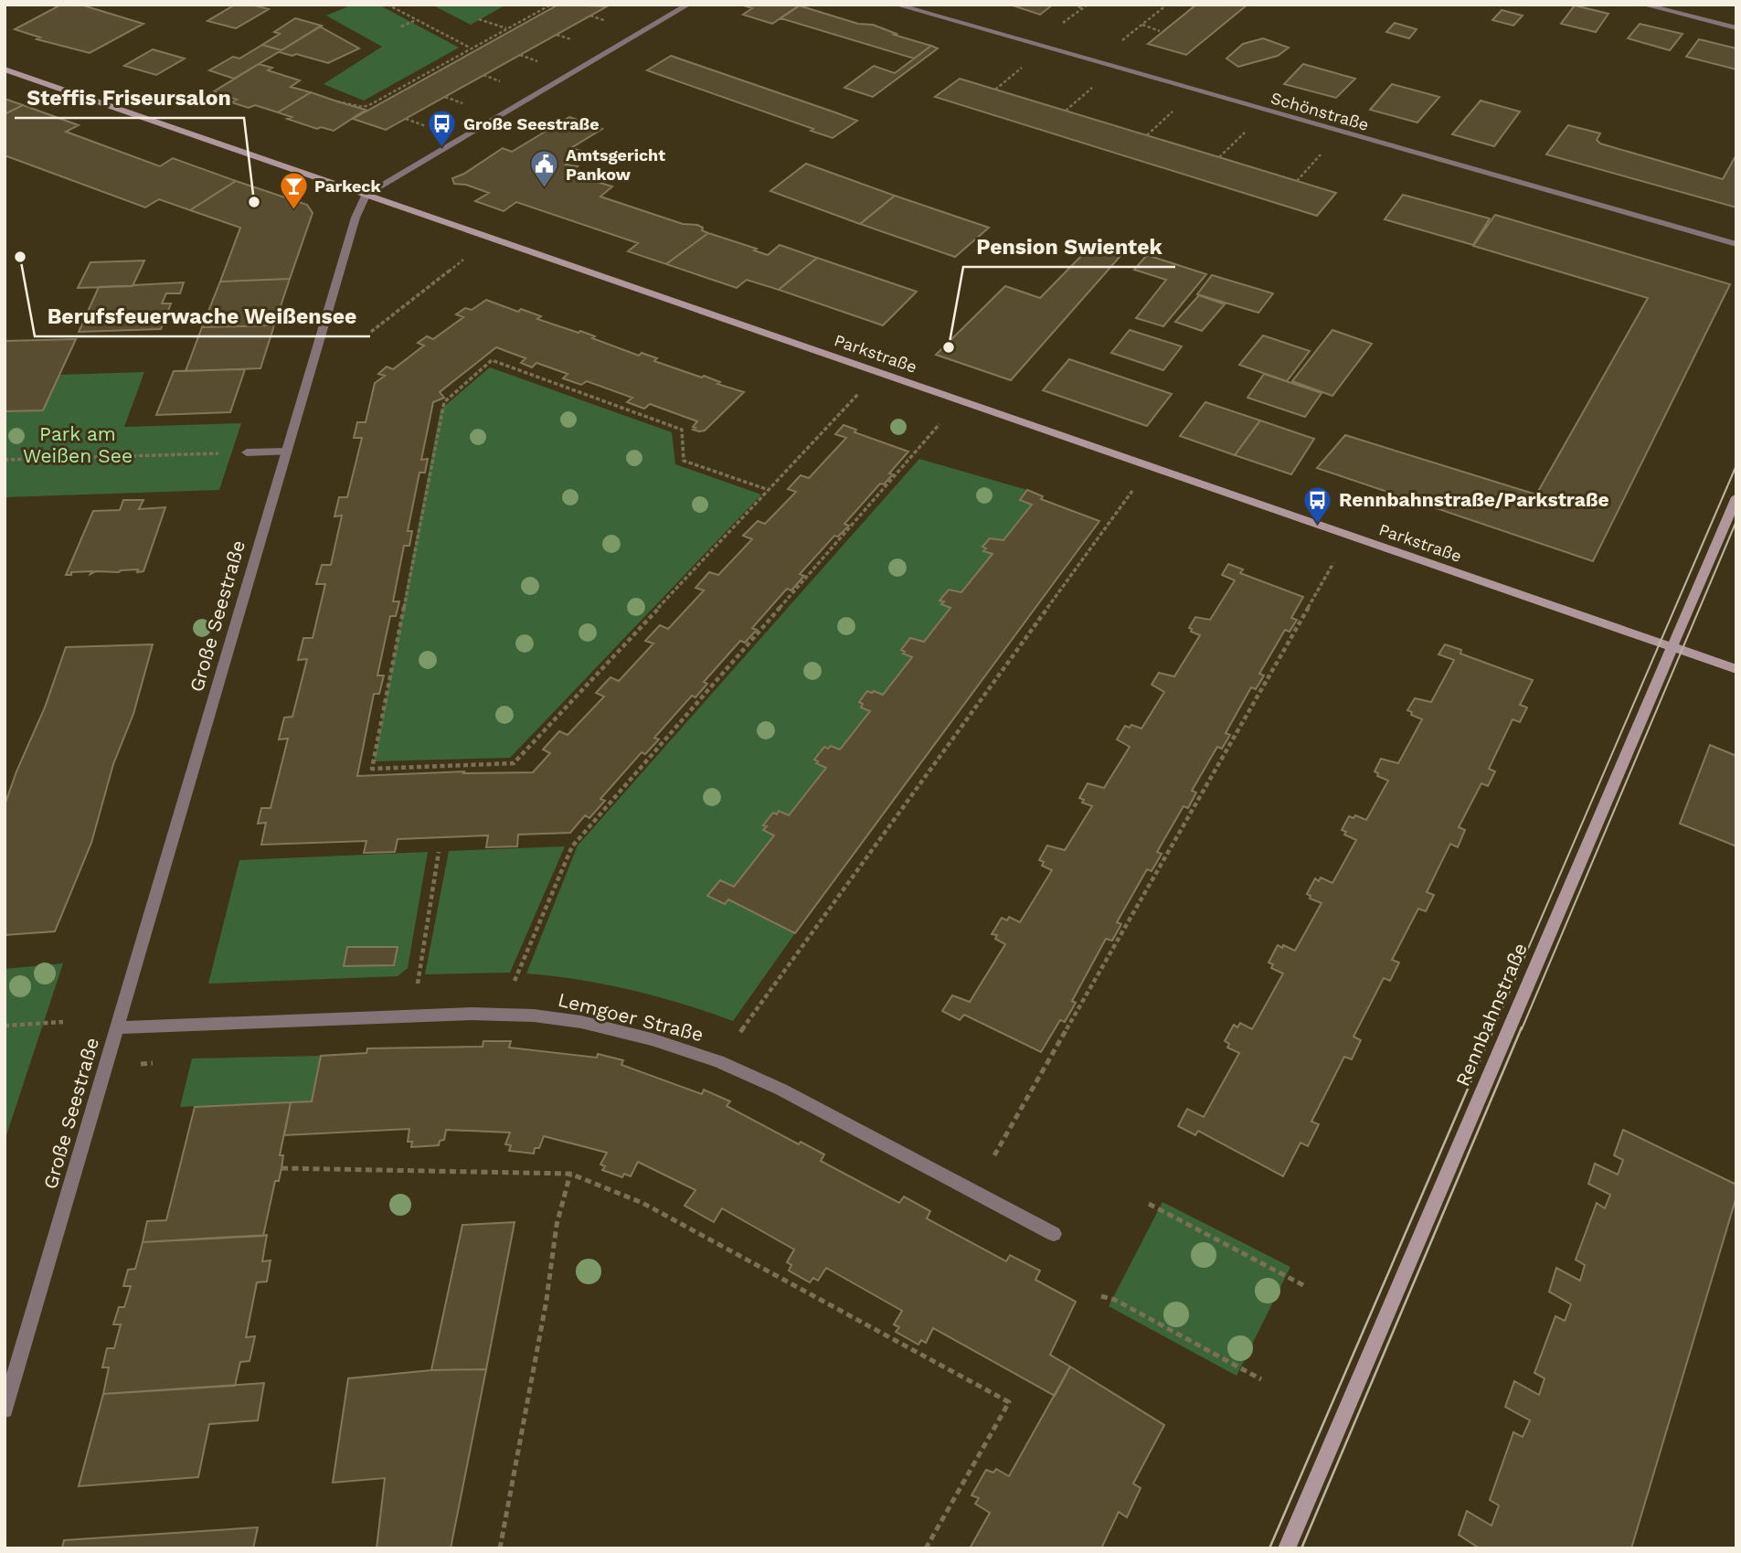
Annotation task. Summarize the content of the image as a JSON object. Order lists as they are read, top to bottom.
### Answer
{
  "streets": {
    "street": [
      "Schönstraße",
      "Parkstraße",
      "Große Seestraße",
      "Rennbahnstraße",
      "Lemgoer Straße"
    ]
  },
  "crossings": [
    ["Parkstraße", "Große Seestraße"],
    ["Parkstraße", "Rennbahnstraße"],
    ["Große Seestraße", "Lemgoer Straße"]
  ],
  "parks": ["Park am Weißen See"],
  "places": {
    "bus stop": ["Große Seestraße", "Rennbahnstraße/Parkstraße"],
    "public building": ["Amtsgericht Pankow"],
    "other": ["Steffis Friseursalon", "Berufsfeuerwache Weißensee", "Pension Swientek"],
    "bar": ["Parkeck"]
  }
}
